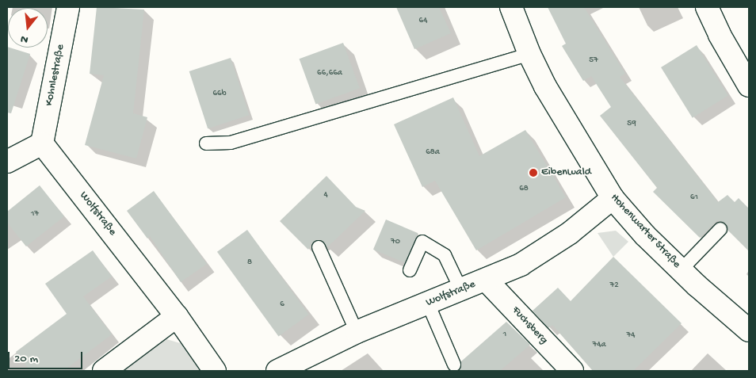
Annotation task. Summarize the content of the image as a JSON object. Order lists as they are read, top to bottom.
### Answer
{
  "streets": {
    "street": [
      "Kohnlestraße",
      "Wolfstraße",
      "Hohenwarter Straße",
      "Fuchsberg"
    ]
  },
  "crossings": [
    ["Kohnlestraße", "Wolfstraße"],
    ["Wolfstraße", "Hohenwarter Straße"],
    ["Wolfstraße", "Fuchsberg"]
  ],
  "places": ["Eibenwald"],
  "house_numbers": [
    "64",
    "57",
    "66,66a",
    "66b",
    "59",
    "68a",
    "68",
    "4",
    "61",
    "17",
    "70",
    "8",
    "72",
    "6",
    "1",
    "74",
    "74a"
  ],
  "scale_bar": "20 m",
  "north": "bottom"
}
